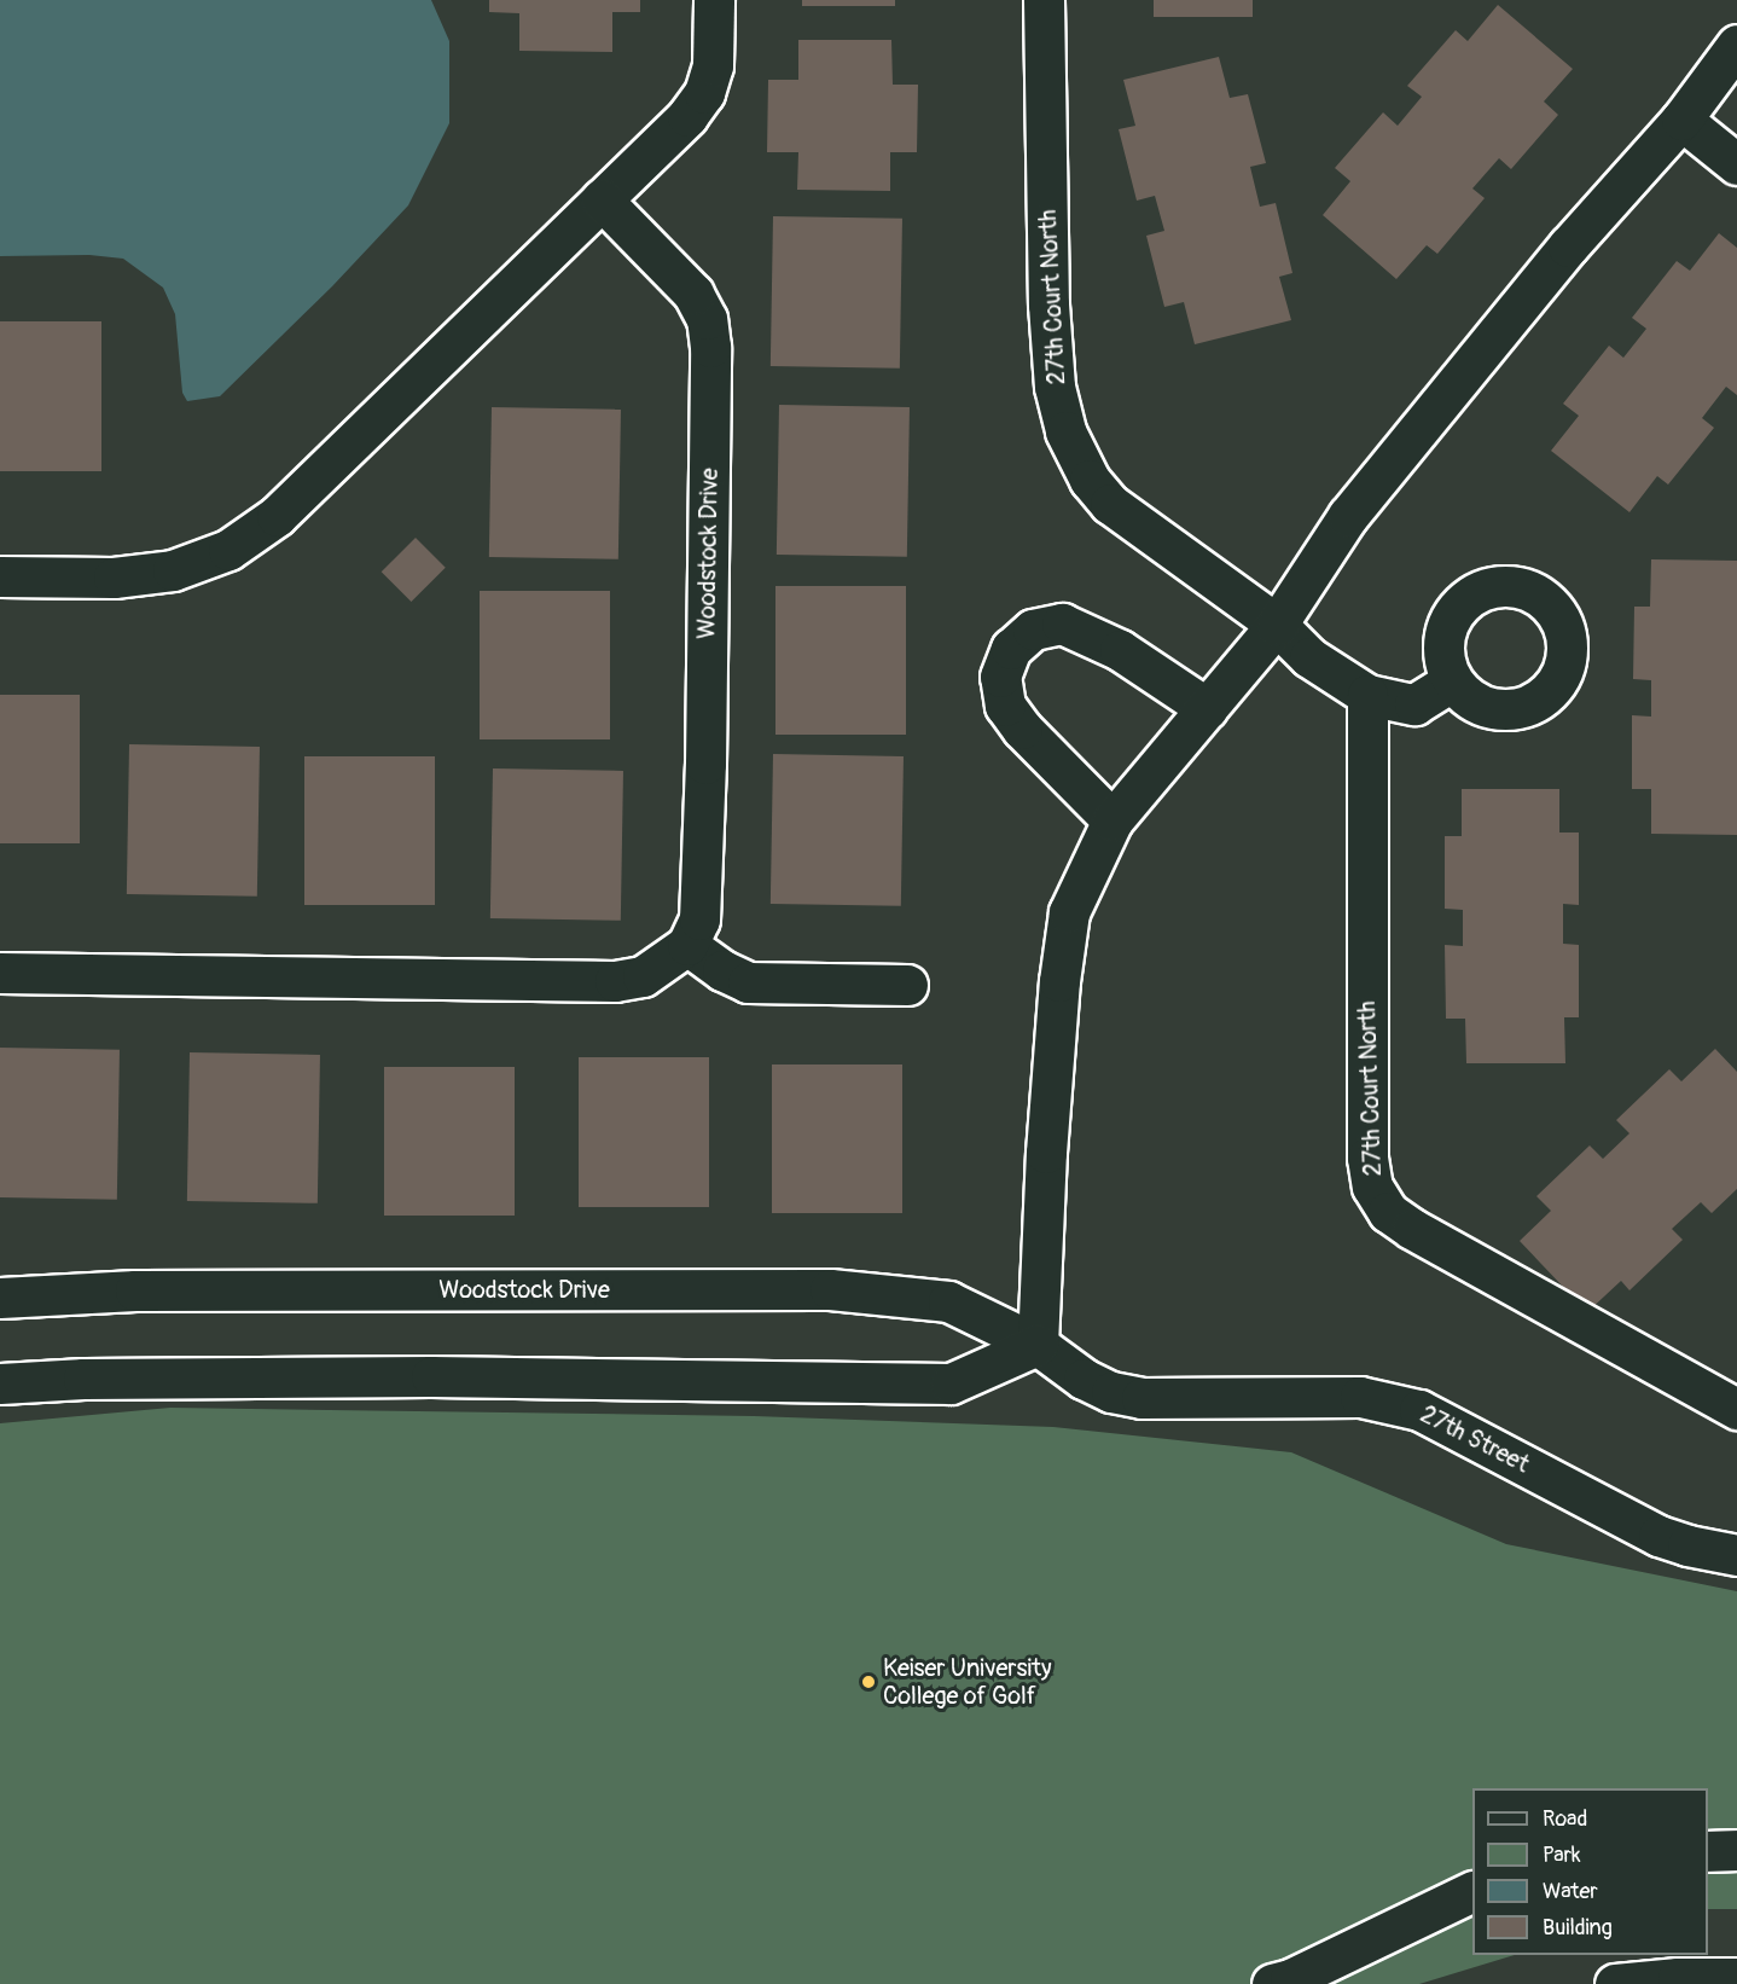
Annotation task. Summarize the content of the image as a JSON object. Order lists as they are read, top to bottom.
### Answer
{
  "streets": {
    "street": ["27th Court North", "Woodstock Drive", "27th Street"]
  },
  "crossings": [
    ["Woodstock Drive", "27th Street"]
  ],
  "places": ["Keiser University College of Golf"],
  "legend": [
    "Road",
    "Park",
    "Water",
    "Building"
  ]
}
